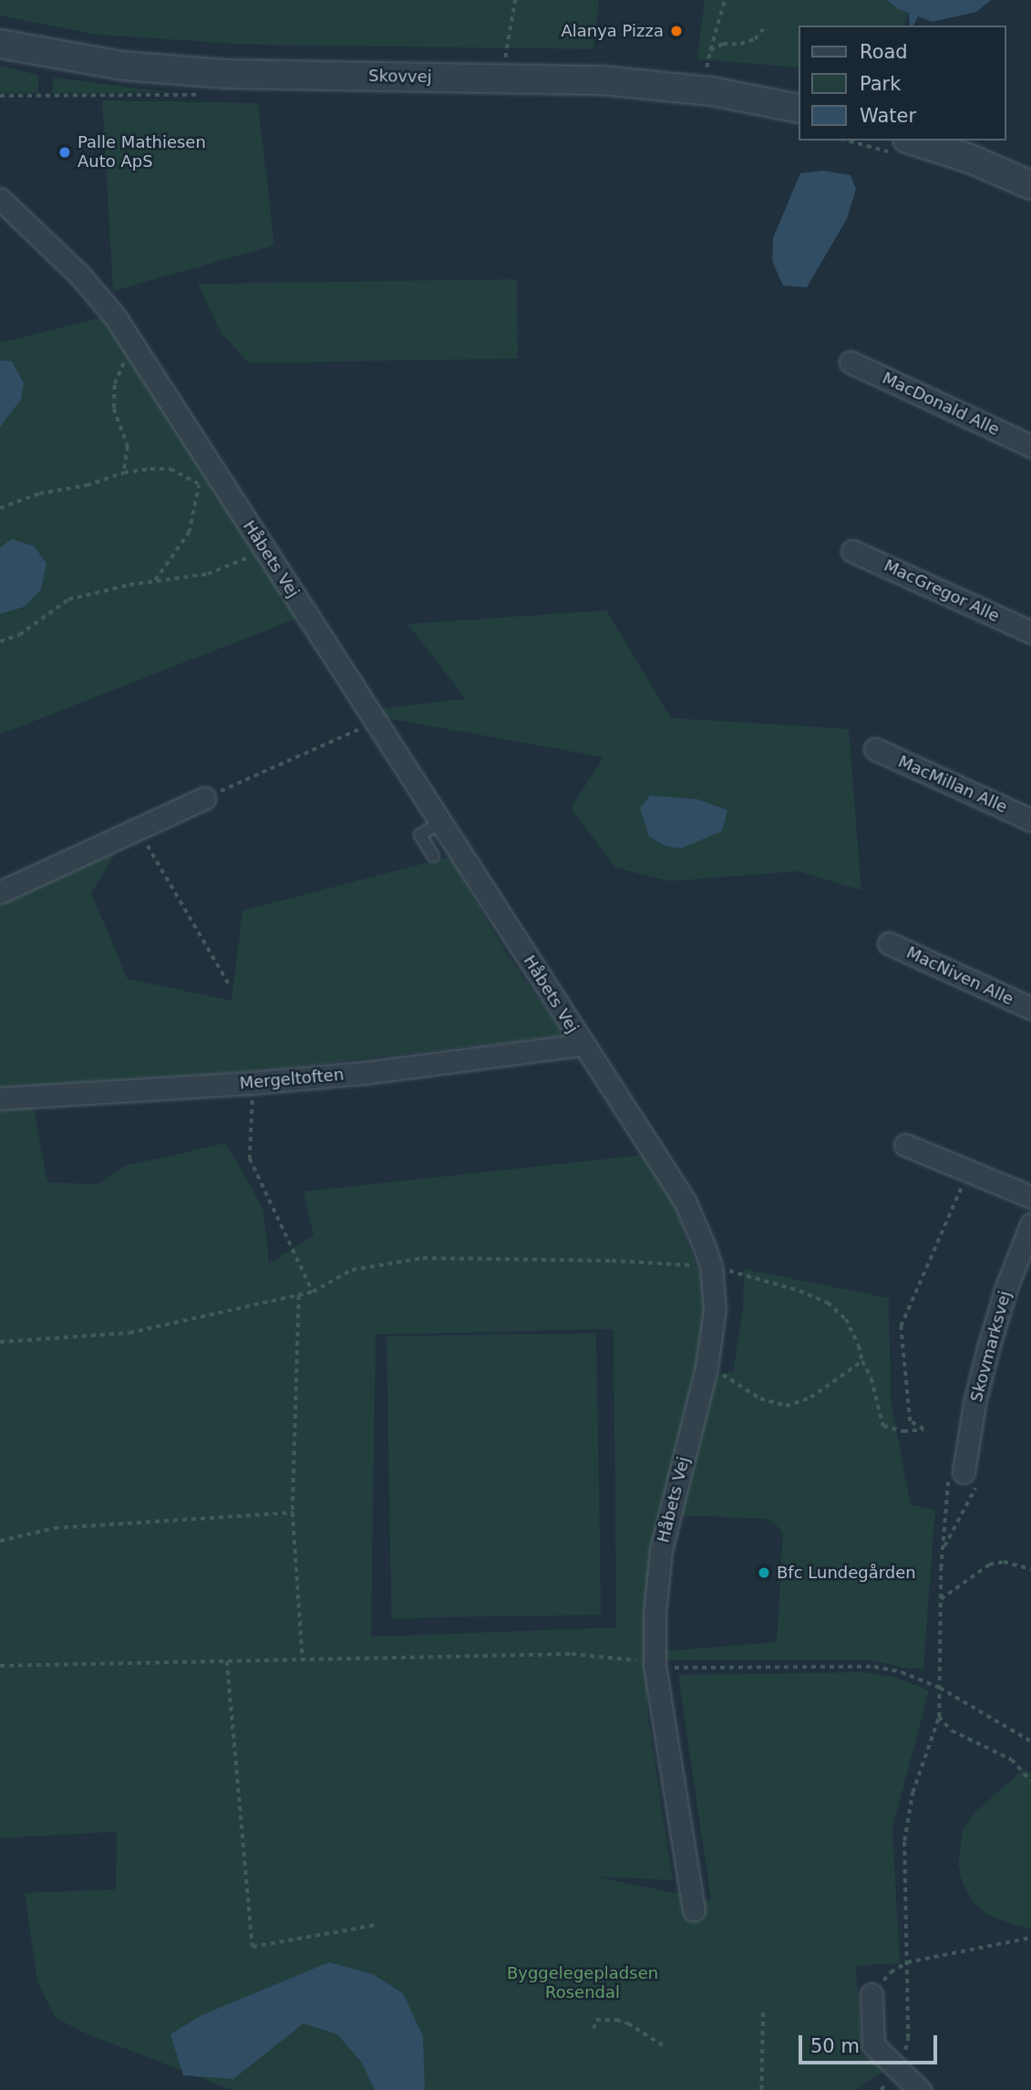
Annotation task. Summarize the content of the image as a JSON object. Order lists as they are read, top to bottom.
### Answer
{
  "streets": {
    "street": [
      "Skovvej",
      "MacDonald Alle",
      "Håbets Vej",
      "MacGregor Alle",
      "MacMillan Alle",
      "MacNiven Alle",
      "Mergeltoften",
      "Skovmarksvej"
    ]
  },
  "crossings": [
    ["Håbets Vej", "Mergeltoften"]
  ],
  "parks": ["Byggelegepladsen Rosendal"],
  "places": ["Alanya Pizza", "Palle Mathiesen Auto ApS", "Bfc Lundegården"],
  "legend": ["Road", "Park", "Water"],
  "scale_bar": "50 m"
}
